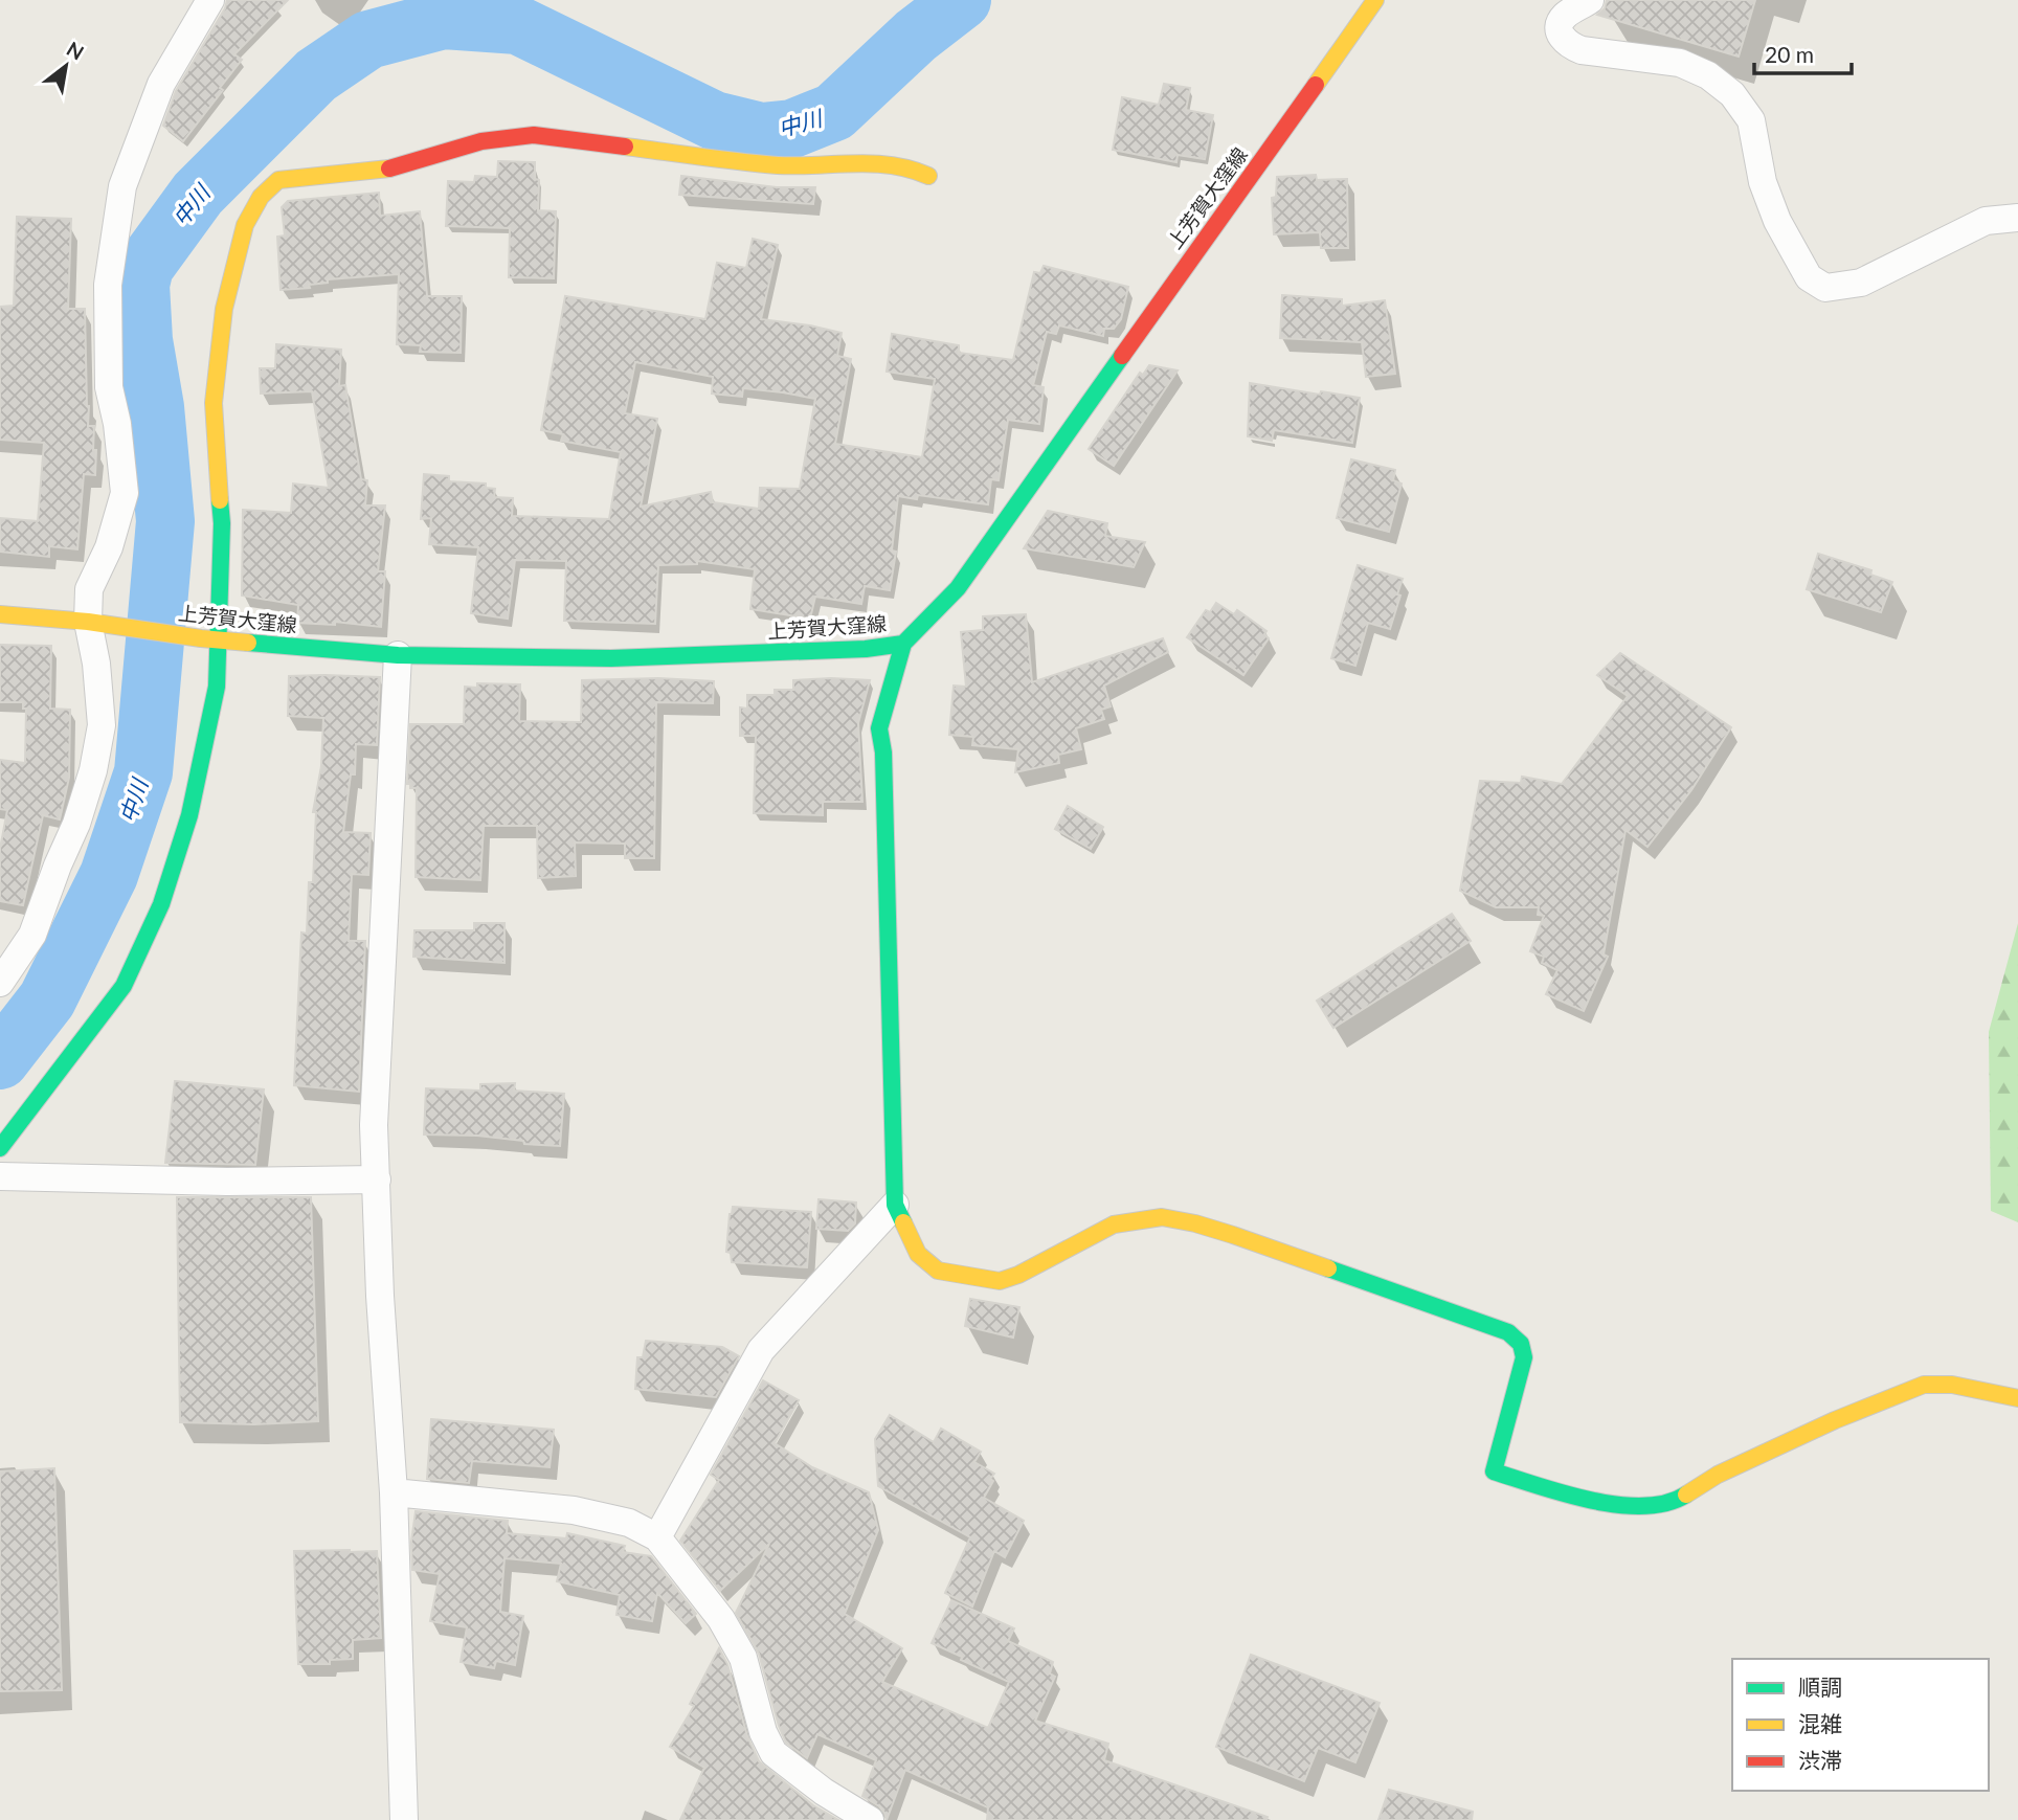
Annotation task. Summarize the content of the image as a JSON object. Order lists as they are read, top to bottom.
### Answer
{
  "streets": {
    "street": ["上芳賀大窪線"]
  },
  "water": ["中川"],
  "legend": ["順調", "混雑", "渋滞"],
  "scale_bar": "20 m",
  "north": "top right"
}
